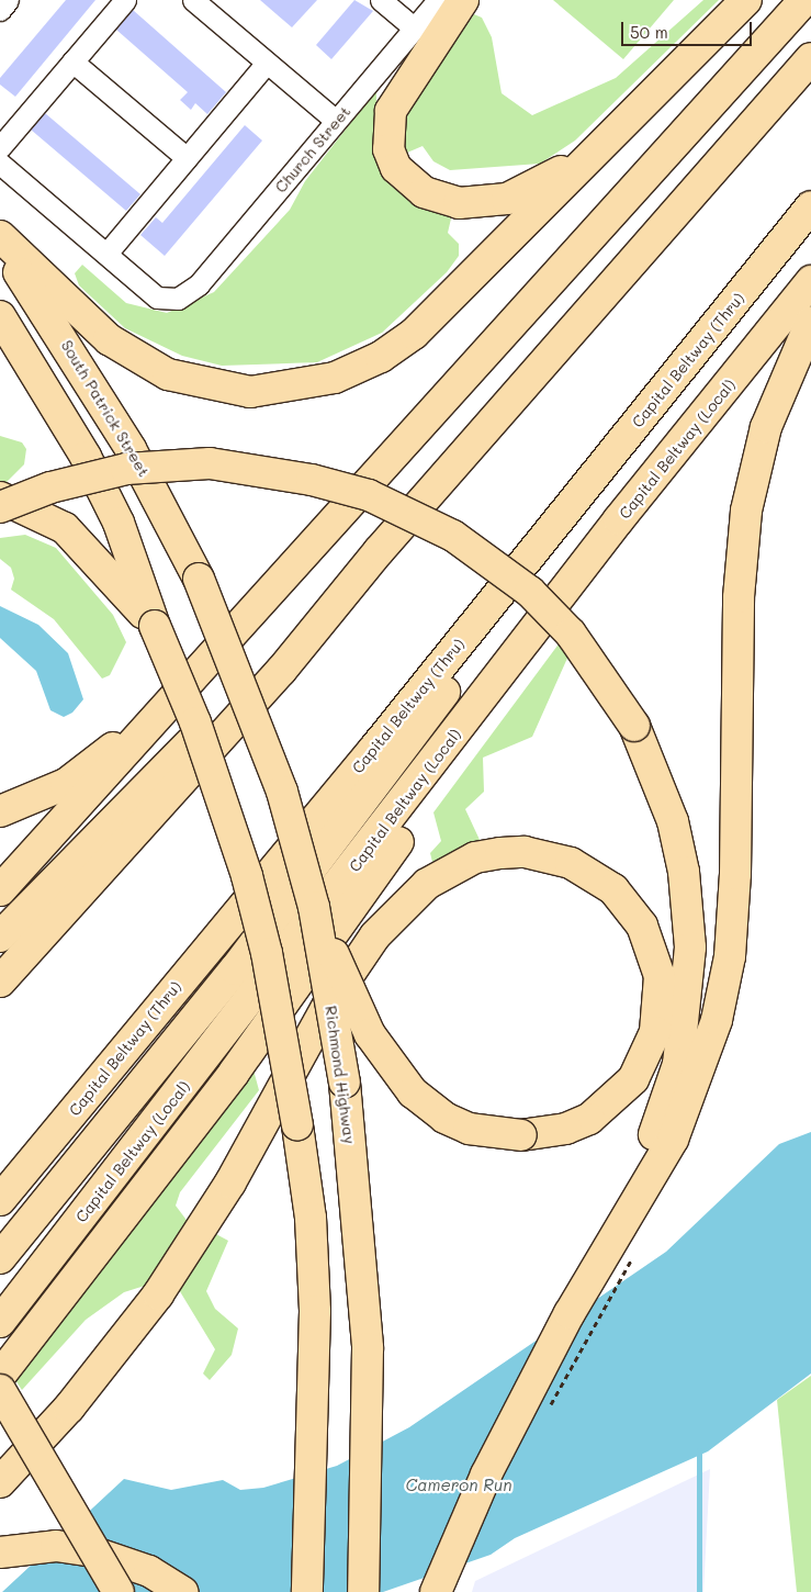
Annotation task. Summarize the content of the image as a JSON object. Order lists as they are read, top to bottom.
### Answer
{
  "streets": {
    "highway": [
      "Capital Beltway (Thru)",
      "South Patrick Street",
      "Capital Beltway (Local)",
      "Richmond Highway"
    ],
    "street": ["Church Street"]
  },
  "crossings": [
    ["South Patrick Street", "Richmond Highway"]
  ],
  "water": ["Cameron Run"],
  "scale_bar": "50 m"
}
